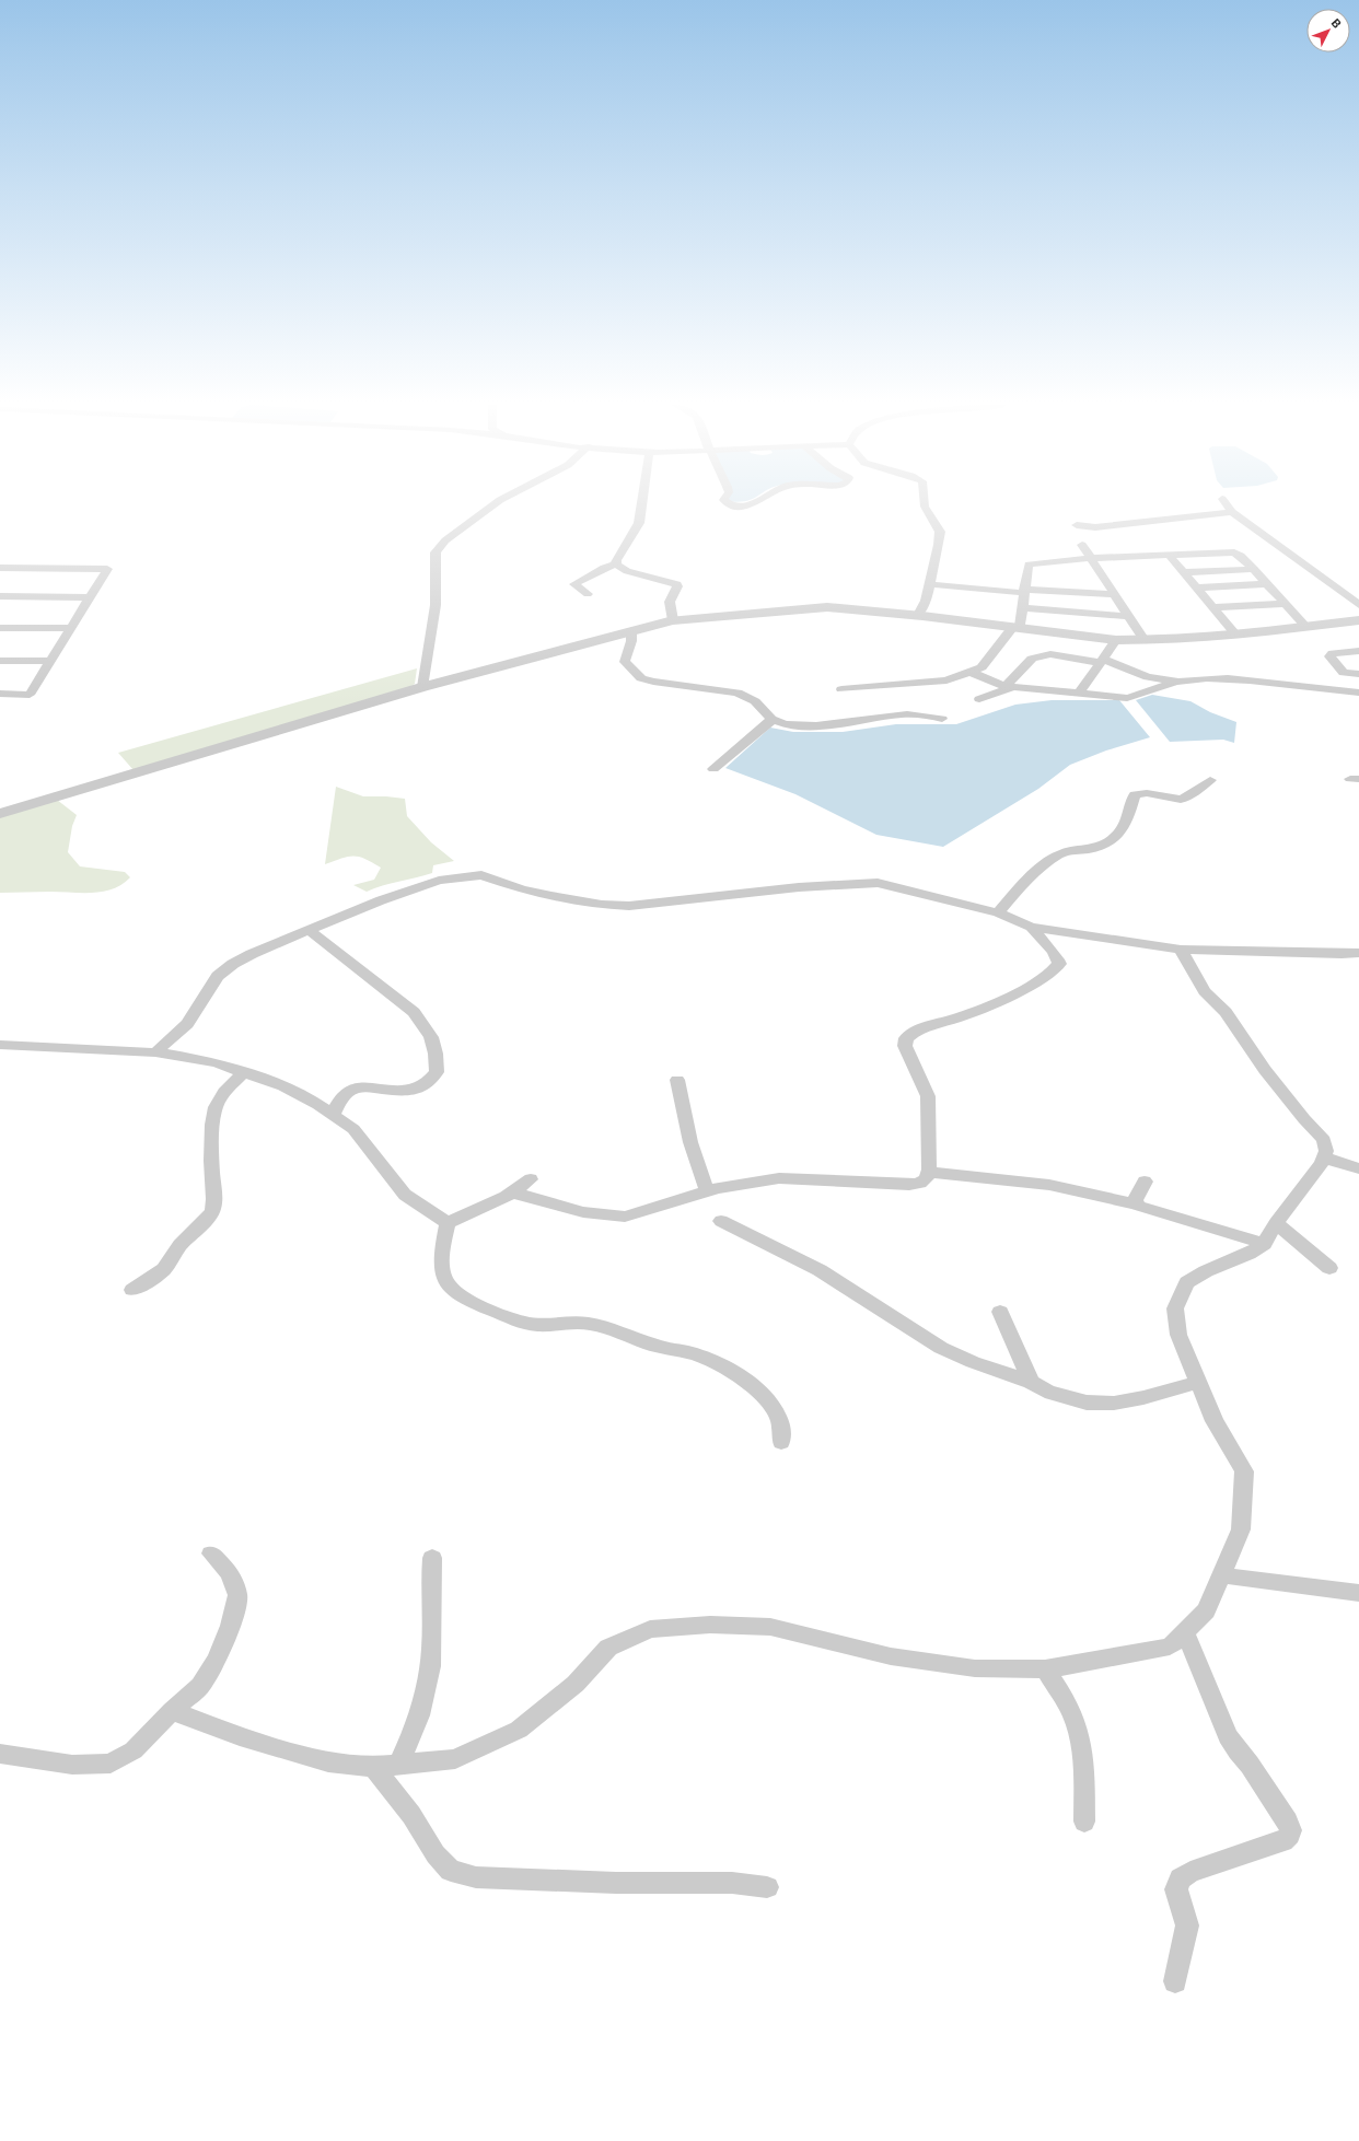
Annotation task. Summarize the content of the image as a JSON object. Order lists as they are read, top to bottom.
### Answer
{
  "north": "top right"
}
